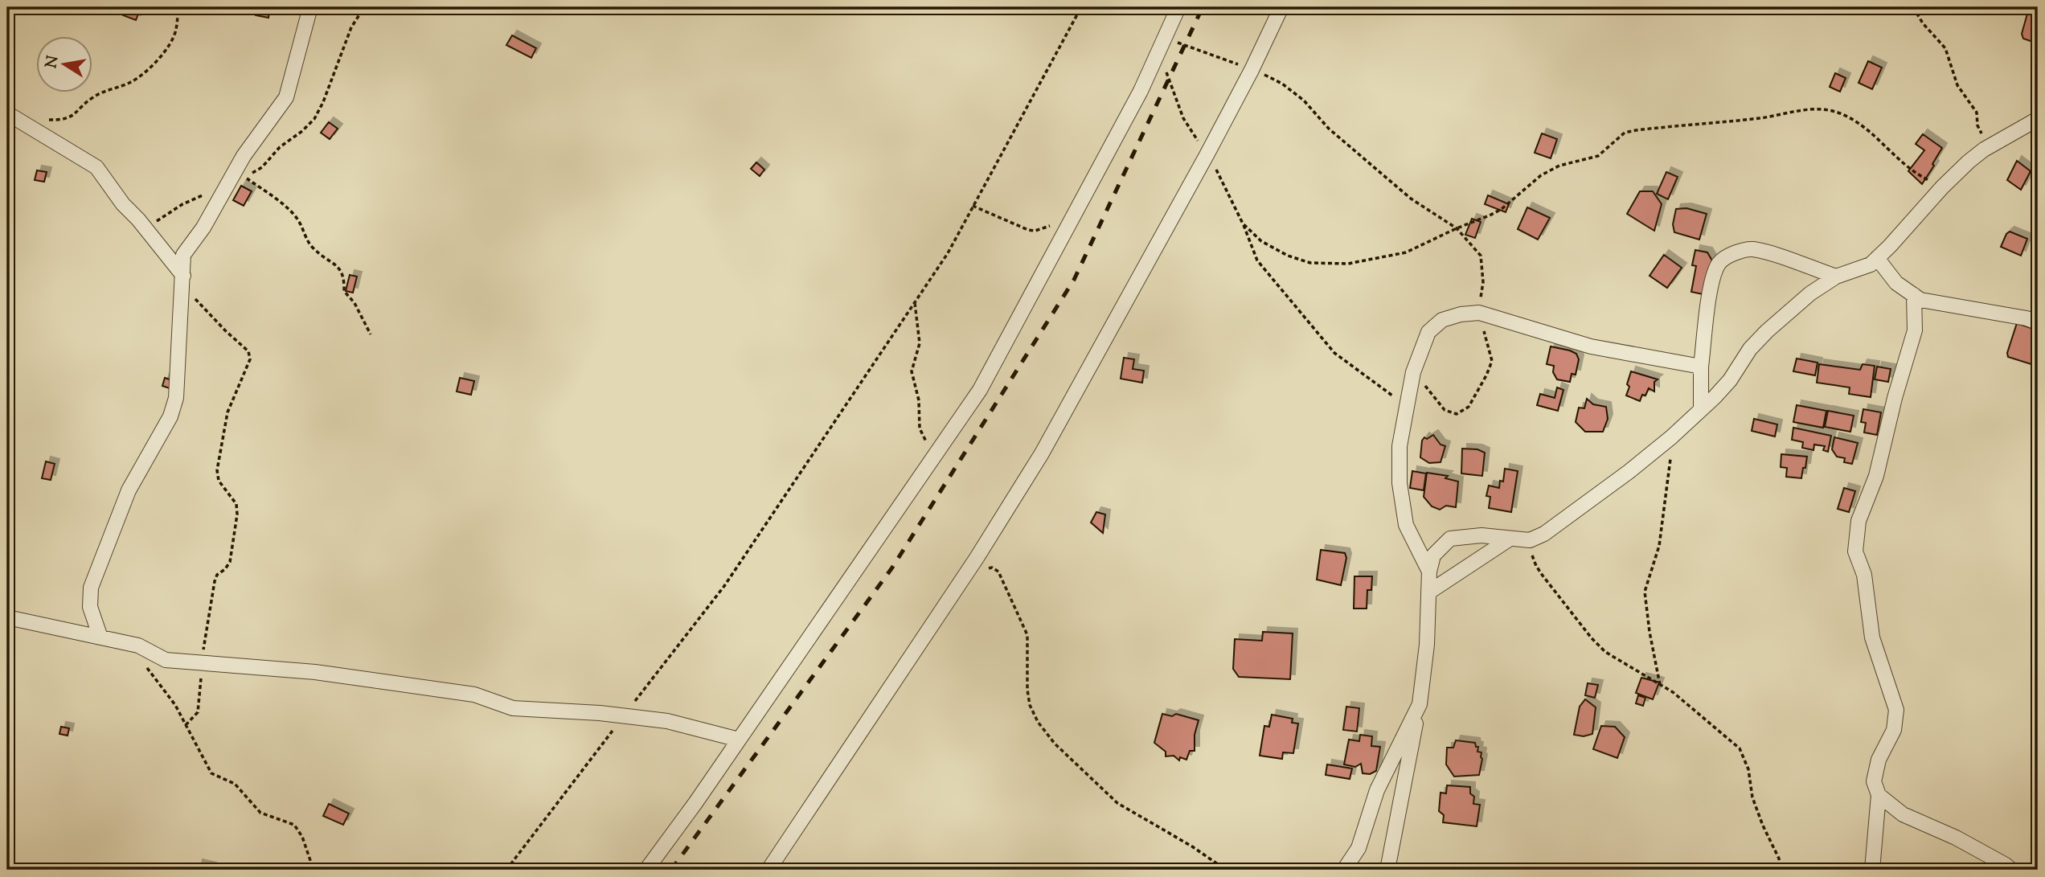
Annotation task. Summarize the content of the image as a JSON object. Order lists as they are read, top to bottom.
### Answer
{
  "north": "left"
}
